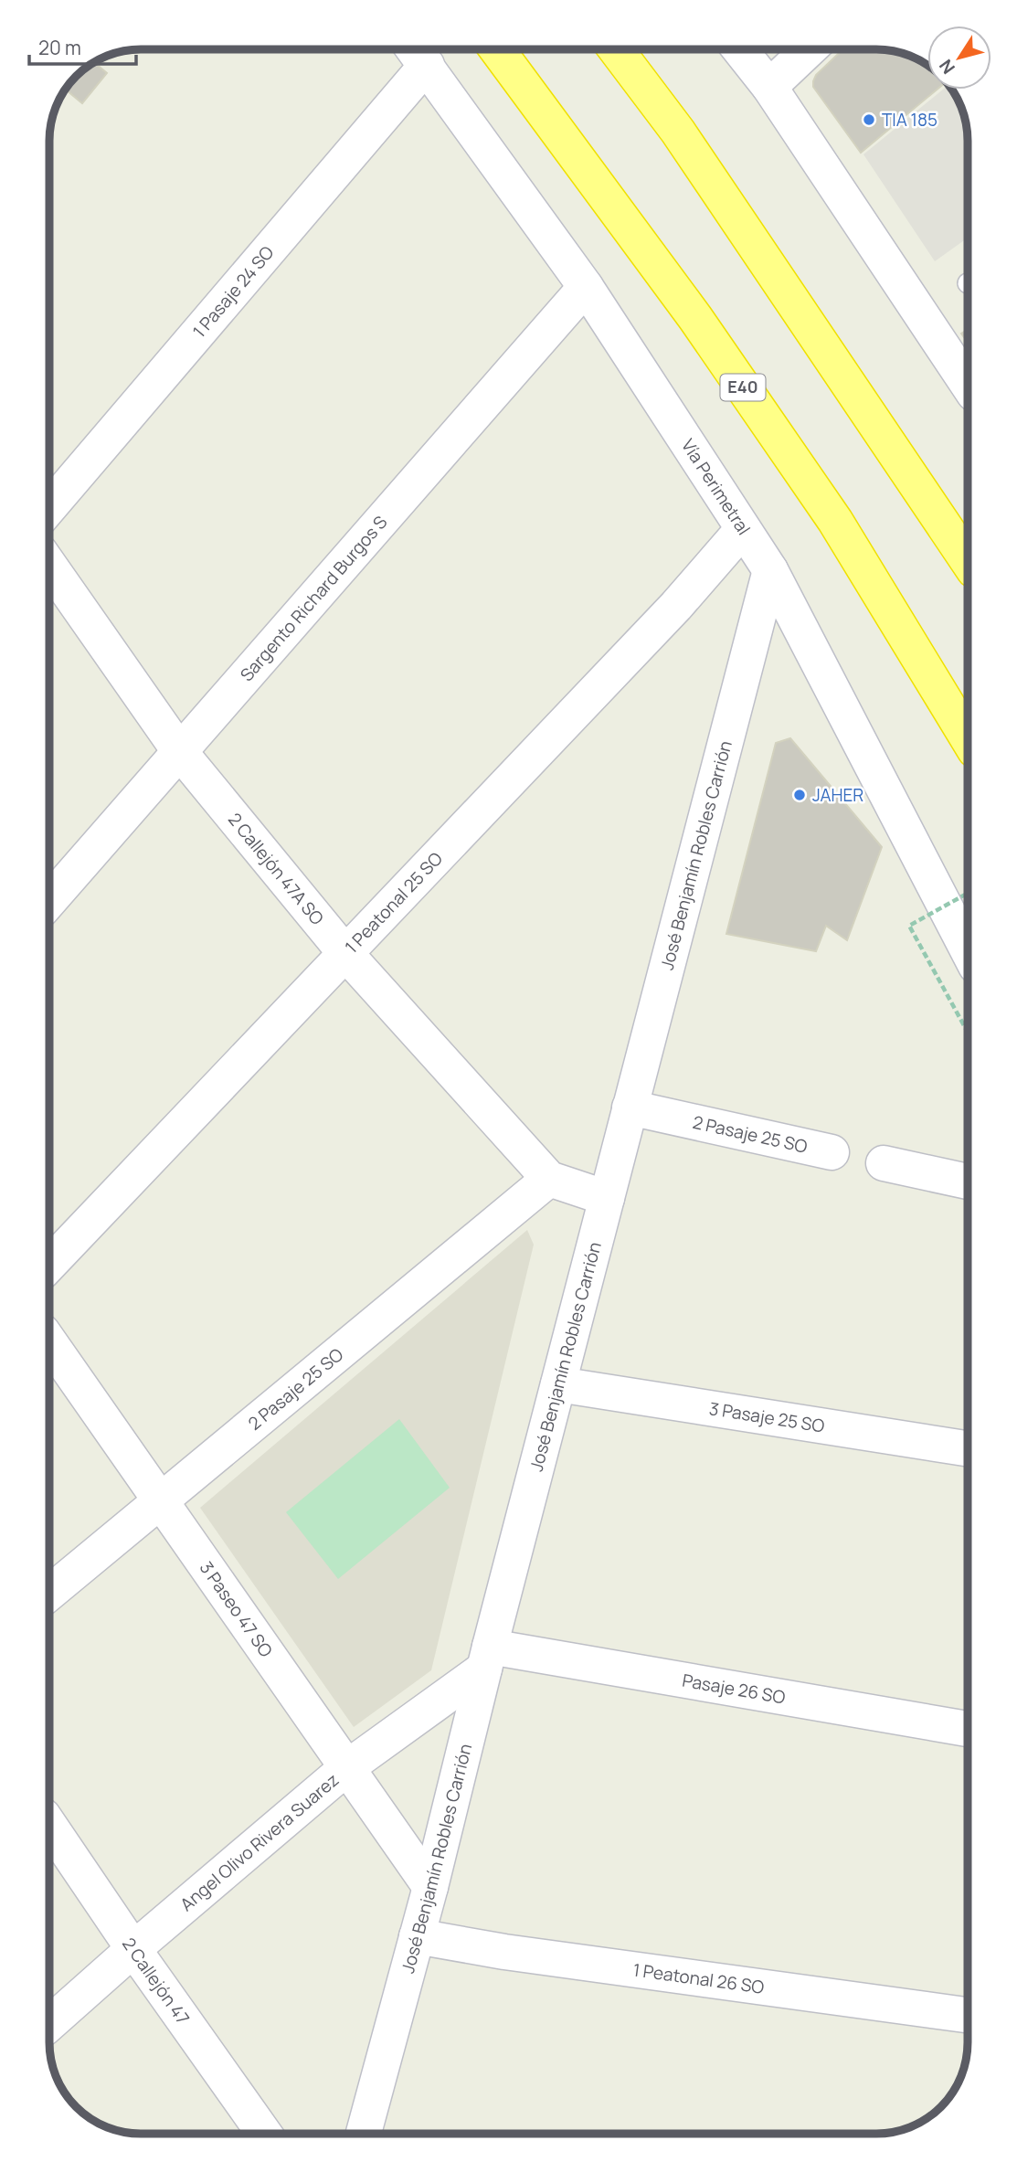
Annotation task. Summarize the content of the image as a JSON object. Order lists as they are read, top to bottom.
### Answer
{
  "streets": {
    "highway": ["E40"],
    "street": [
      "1 Pasaje 24 SO",
      "Vía Perimetral",
      "Sargento Richard Burgos S",
      "José Benjamín Robles Carrión",
      "2 Callejón 47A SO",
      "1 Peatonal 25 SO",
      "2 Pasaje 25 SO",
      "3 Pasaje 25 SO",
      "3 Paseo 47 SO",
      "Pasaje 26 SO",
      "Angel Olivo Rivera Suarez",
      "1 Peatonal 26 SO",
      "2 Callejón 47"
    ]
  },
  "crossings": [
    ["1 Pasaje 24 SO", "Vía Perimetral"],
    ["Vía Perimetral", "Sargento Richard Burgos S"],
    ["Vía Perimetral", "José Benjamín Robles Carrión"],
    ["Vía Perimetral", "1 Peatonal 25 SO"],
    ["Sargento Richard Burgos S", "2 Callejón 47A SO"],
    ["José Benjamín Robles Carrión", "2 Callejón 47A SO"],
    ["José Benjamín Robles Carrión", "2 Pasaje 25 SO"],
    ["José Benjamín Robles Carrión", "3 Pasaje 25 SO"],
    ["José Benjamín Robles Carrión", "3 Paseo 47 SO"],
    ["José Benjamín Robles Carrión", "Pasaje 26 SO"],
    ["José Benjamín Robles Carrión", "Angel Olivo Rivera Suarez"],
    ["José Benjamín Robles Carrión", "1 Peatonal 26 SO"],
    ["2 Callejón 47A SO", "1 Peatonal 25 SO"],
    ["2 Callejón 47A SO", "2 Pasaje 25 SO"],
    ["2 Pasaje 25 SO", "3 Paseo 47 SO"],
    ["3 Paseo 47 SO", "Angel Olivo Rivera Suarez"],
    ["Pasaje 26 SO", "Angel Olivo Rivera Suarez"],
    ["Angel Olivo Rivera Suarez", "2 Callejón 47"]
  ],
  "places": ["TIA 185", "JAHER"],
  "scale_bar": "20 m",
  "north": "bottom left"
}
